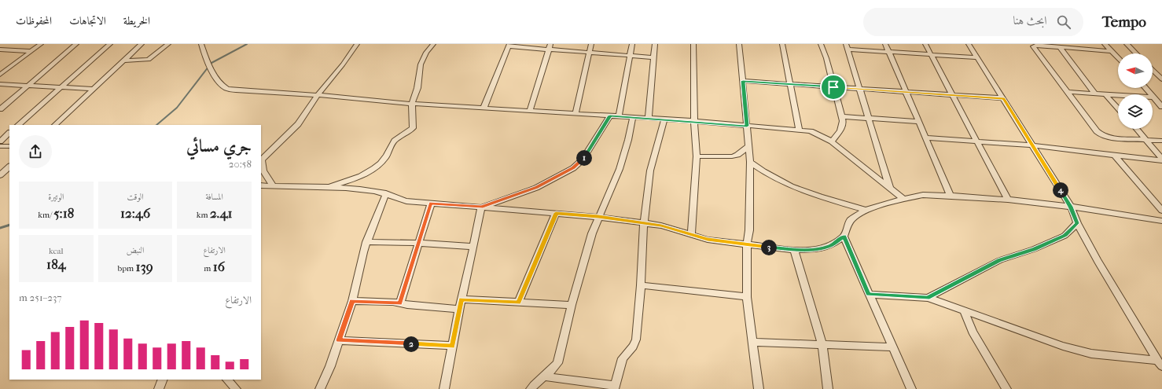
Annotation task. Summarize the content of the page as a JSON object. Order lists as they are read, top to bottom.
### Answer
{
  "north": "left",
  "page": {
    "header": "Tempo",
    "search": "ابحث هنا",
    "nav": ["الخريطة", "الاتجاهات", "المحفوظات"],
    "heading": ["جري مسائي", "20:58"],
    "pins": [
      "1",
      "4",
      "3",
      "2"
    ],
    "stats": [
      ["المسافة", "2.41 km"],
      ["الوقت", "12:46"],
      ["الوتيرة", "5:18 /km"],
      ["الارتفاع", "16 m"],
      ["النبض", "139 bpm"],
      ["kcal", "184"]
    ],
    "chart": ["الارتفاع", "237–251 m"]
  }
}
